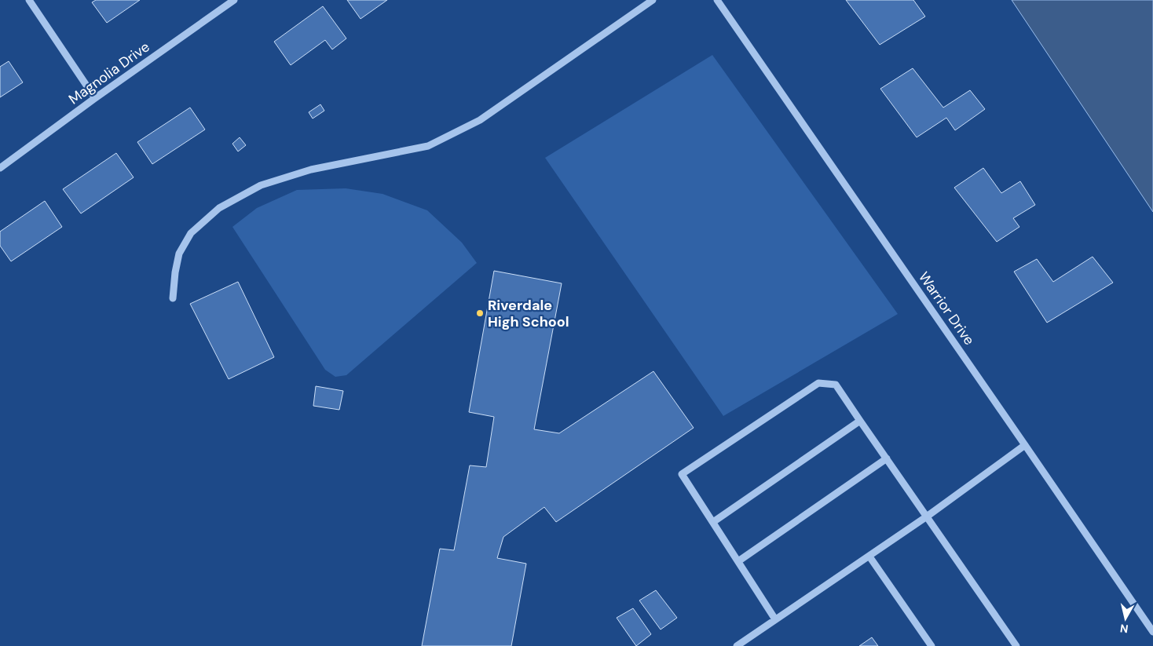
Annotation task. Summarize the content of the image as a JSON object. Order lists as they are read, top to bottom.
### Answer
{
  "streets": {
    "street": ["Magnolia Drive", "Warrior Drive"]
  },
  "places": ["Riverdale High School"],
  "north": "bottom"
}
